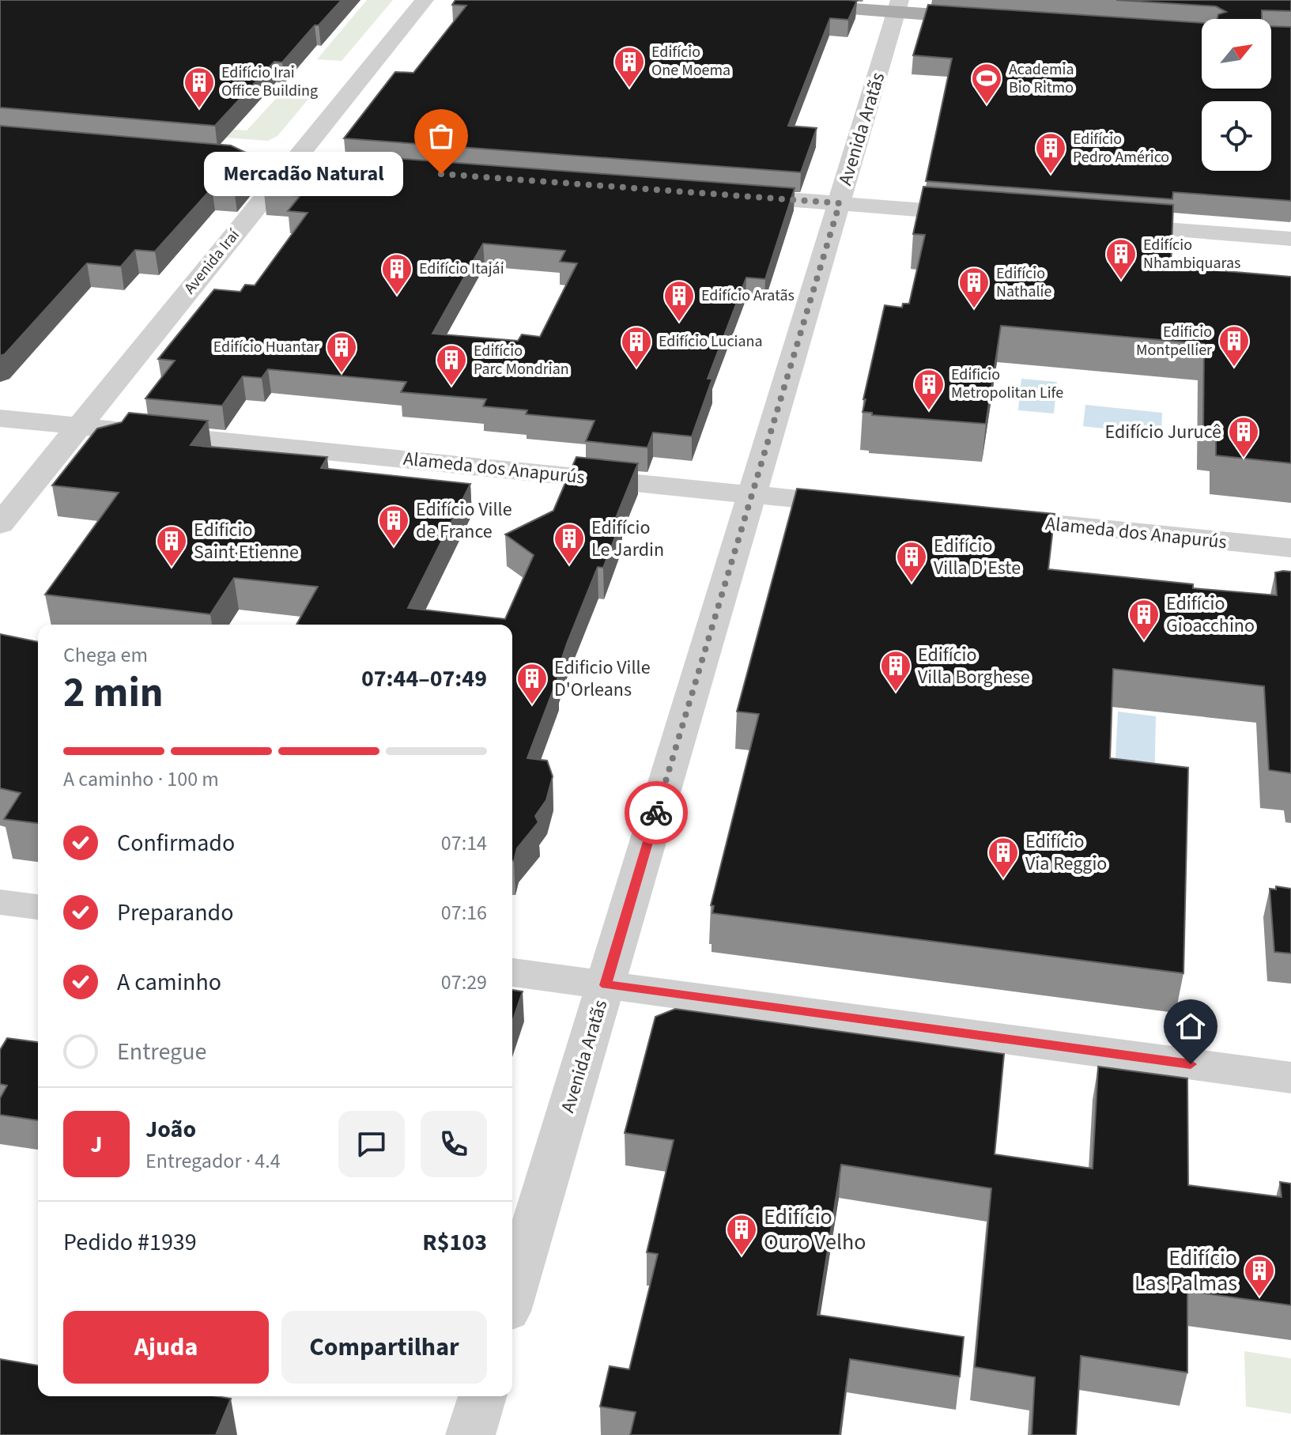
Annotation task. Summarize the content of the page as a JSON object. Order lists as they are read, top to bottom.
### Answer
{
  "streets": {
    "street": ["Avenida Aratãs", "Avenida Iraí", "Alameda dos Anapurús"]
  },
  "crossings": [
    ["Avenida Aratãs", "Alameda dos Anapurús"],
    ["Avenida Iraí", "Alameda dos Anapurús"]
  ],
  "places": {
    "building": [
      "Edifício One Moema",
      "Edifício Irai Office Building",
      "Edifício Pedro Américo",
      "Edifício Nhambiquaras",
      "Edifício Itajái",
      "Edifício Nathalie",
      "Edifício Aratãs",
      "Edificio Montpellier",
      "Edifício Luciana",
      "Edifício Huantar",
      "Edifício Parc Mondrian",
      "Edificio Metropolitan Life",
      "Edifício Jurucê",
      "Edifício Ville de France",
      "Edifício Le Jardin",
      "Edificio Saint Etienne",
      "Edifício Villa D'Este",
      "Edifício Gioacchino",
      "Edifício Villa Borghese",
      "Edificio Ville D'Orleans",
      "Edifício Via Reggio",
      "Edifício Ouro Velho",
      "Edifício Las Palmas"
    ],
    "sports": ["Academia Bio Ritmo"],
    "other": ["Mercadão Natural"]
  },
  "north": "top right",
  "page": {
    "bubble": "Mercadão Natural",
    "heading": ["2 min", "Chega em", "07:44–07:49"],
    "panel": [
      "João",
      "Entregador · 4.4",
      "Pedido #1939",
      "R$103"
    ],
    "bar": "A caminho · 100 m",
    "list": [
      ["Confirmado", "07:14"],
      ["Preparando", "07:16"],
      ["A caminho", "07:29"],
      "Entregue"
    ],
    "round": "J",
    "buttons": ["Ajuda", "Compartilhar"]
  }
}
